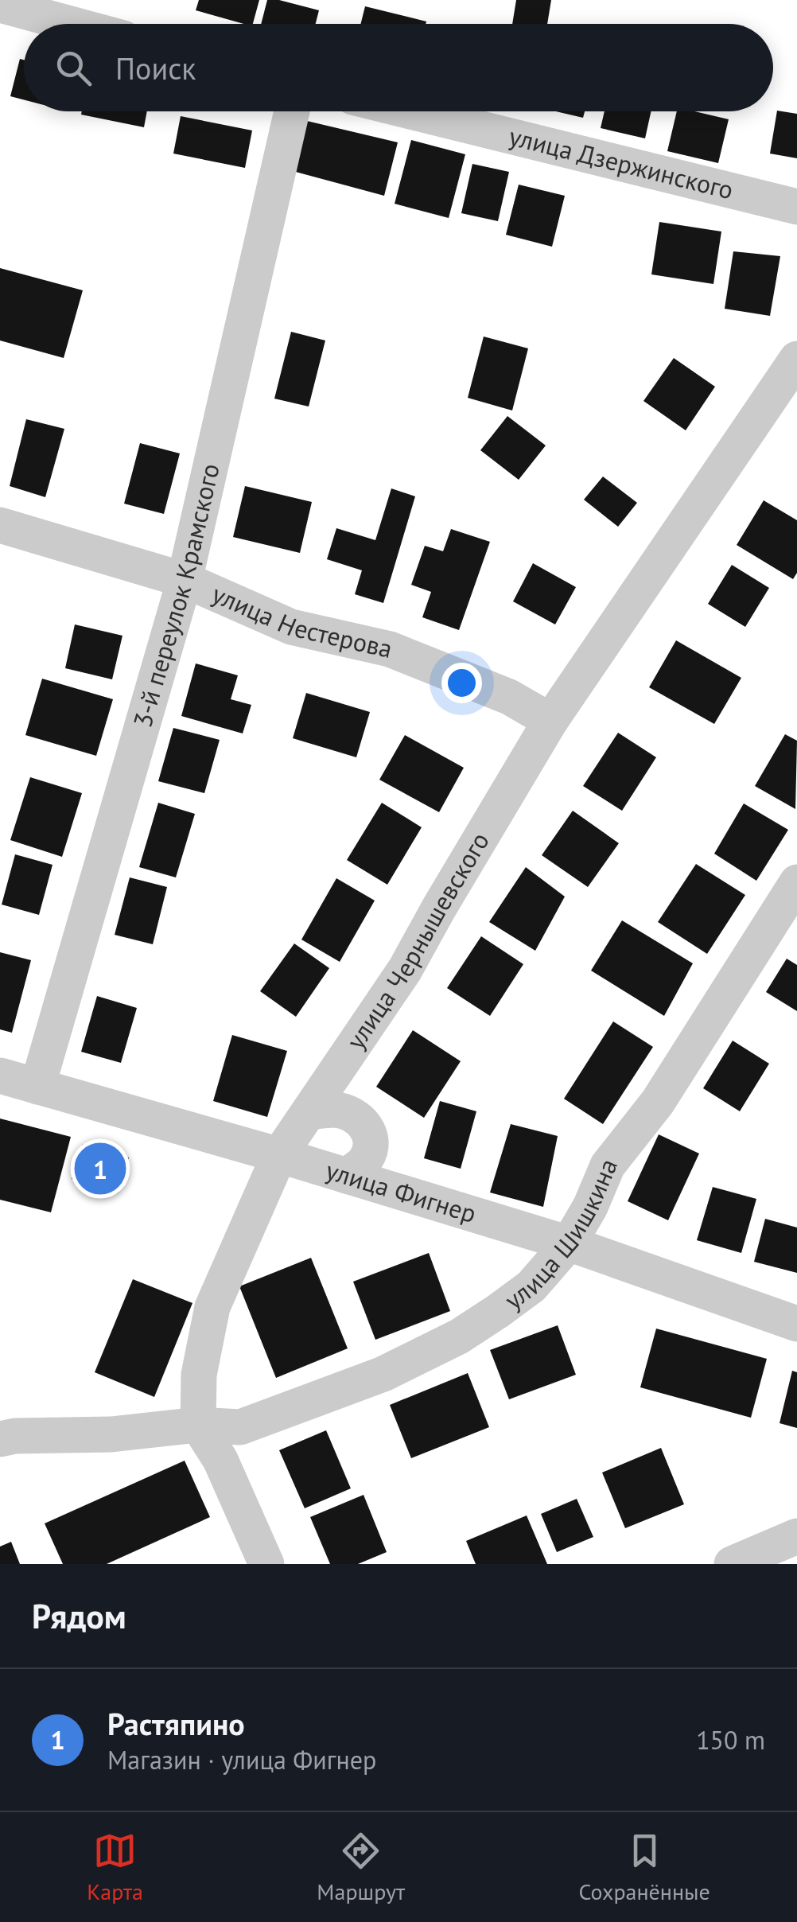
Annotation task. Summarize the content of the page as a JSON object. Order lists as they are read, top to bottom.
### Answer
{
  "streets": {
    "street": [
      "улица Дзержинского",
      "3-й переулок Крамского",
      "улица Нестерова",
      "улица Чернышевского",
      "улица Фигнер",
      "улица Шишкина"
    ]
  },
  "crossings": [
    ["3-й переулок Крамского", "улица Нестерова"],
    ["3-й переулок Крамского", "улица Фигнер"],
    ["улица Нестерова", "улица Чернышевского"],
    ["улица Чернышевского", "улица Фигнер"],
    ["улица Чернышевского", "улица Шишкина"],
    ["улица Фигнер", "улица Шишкина"]
  ],
  "page": {
    "search": "Поиск",
    "pins": "1",
    "heading": "Рядом",
    "list": [
      {
        "mark": "1",
        "name": "Растяпино",
        "note": "Магазин · улица Фигнер",
        "value": "150 m"
      }
    ],
    "nav": ["Карта", "Маршрут", "Сохранённые"]
  }
}
